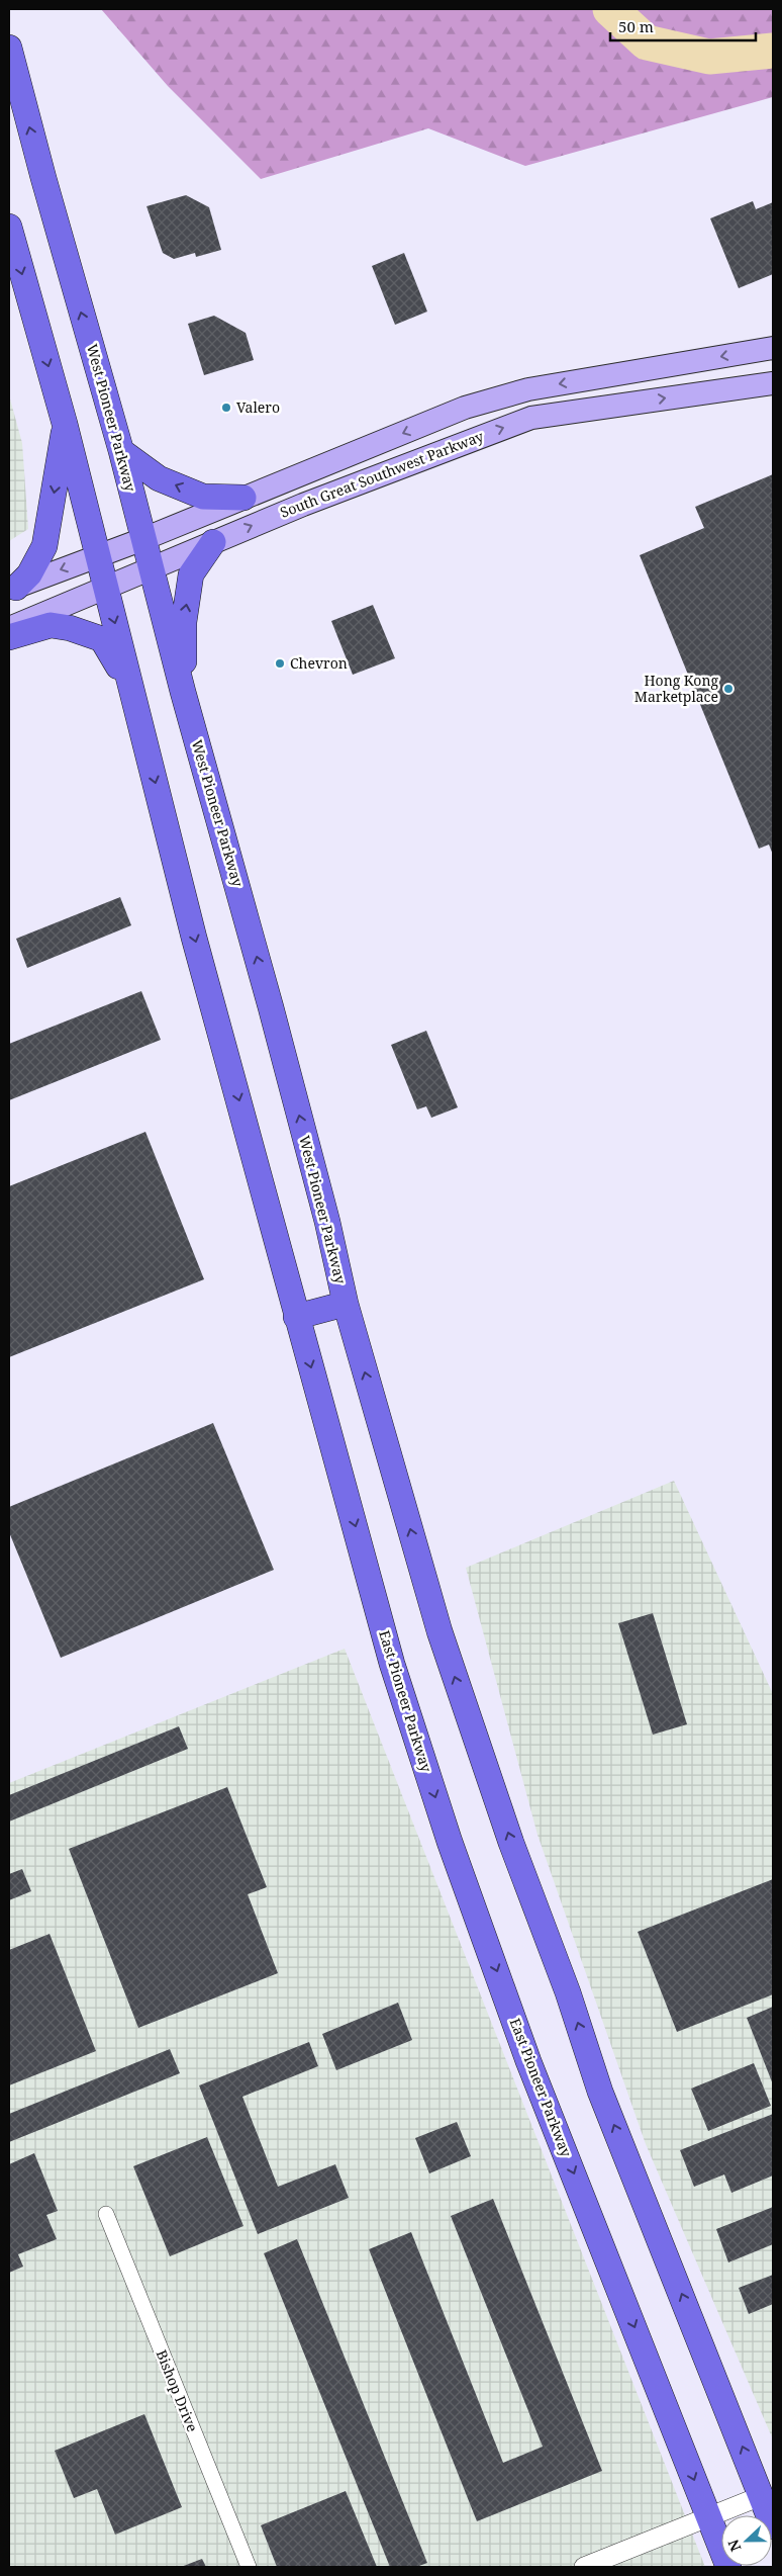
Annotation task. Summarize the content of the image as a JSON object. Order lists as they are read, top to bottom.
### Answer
{
  "streets": {
    "main road": ["West Pioneer Parkway", "South Great Southwest Parkway", "East Pioneer Parkway"],
    "street": ["Bishop Drive"]
  },
  "crossings": [
    ["West Pioneer Parkway", "South Great Southwest Parkway"]
  ],
  "one_way": ["East Pioneer Parkway"],
  "places": ["Valero", "Chevron", "Hong Kong Marketplace"],
  "scale_bar": "50 m",
  "north": "left"
}
